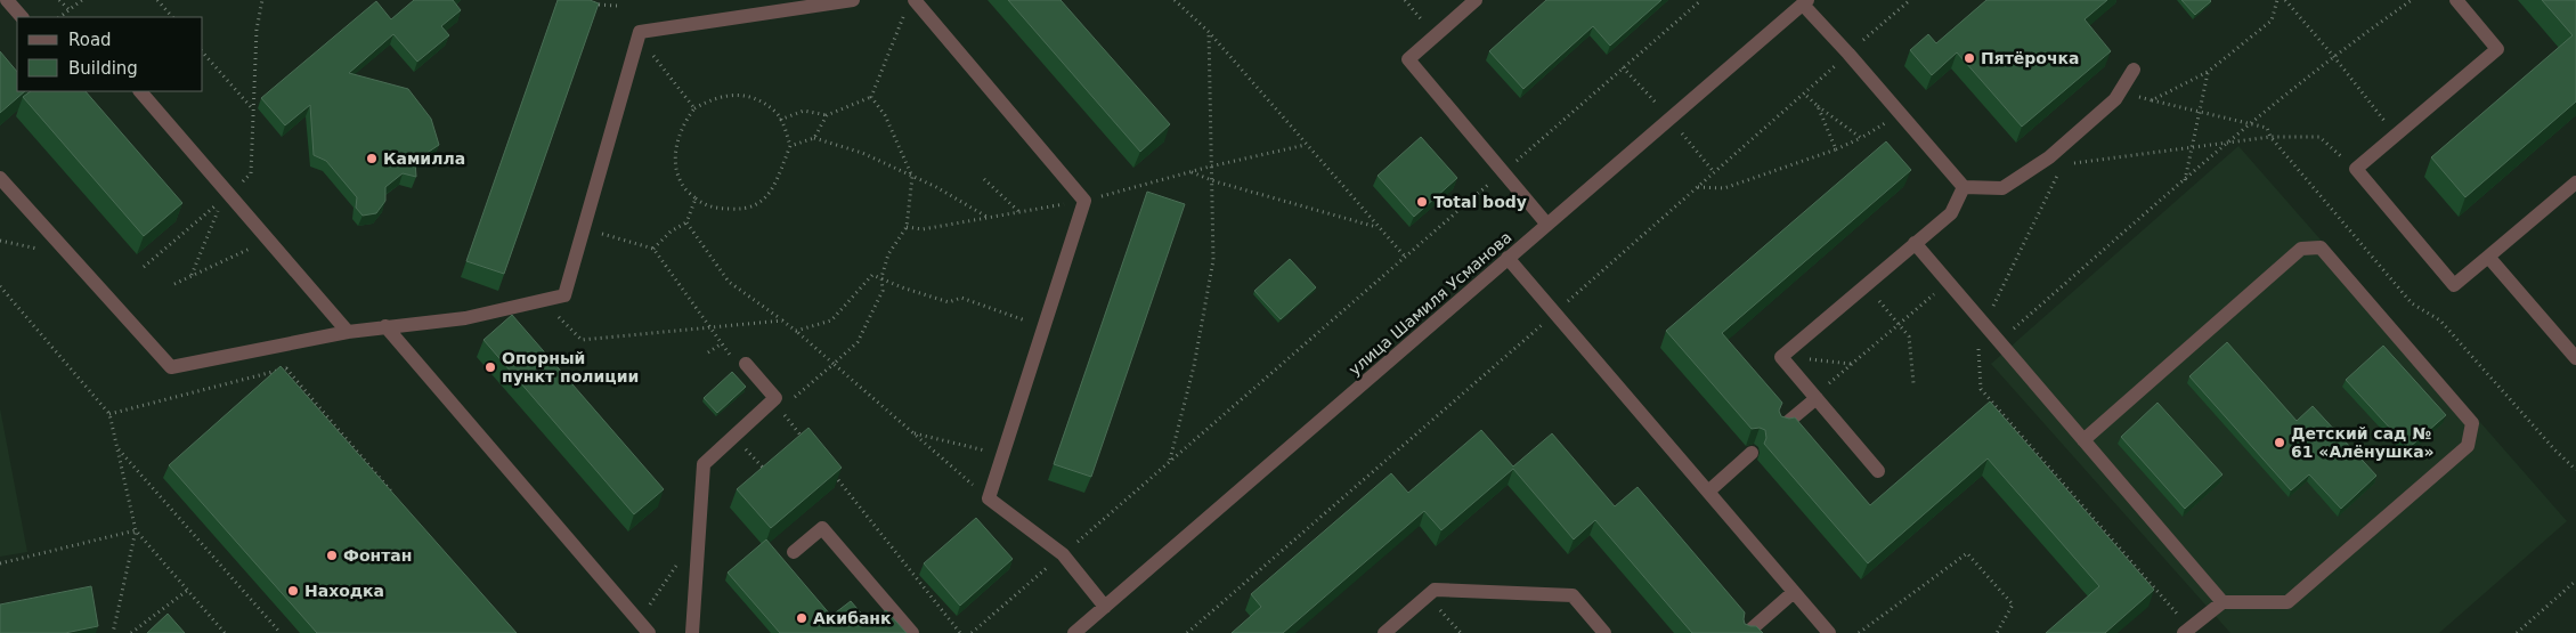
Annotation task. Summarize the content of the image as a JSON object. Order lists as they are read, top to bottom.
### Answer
{
  "streets": {
    "street": ["улица Шамиля Усманова"]
  },
  "places": [
    "Пятёрочка",
    "Камилла",
    "Total body",
    "Опорный пункт полиции",
    "Детский сад № 61 «Алёнушка»",
    "Фонтан",
    "Находка",
    "Акибанк"
  ],
  "legend": ["Road", "Building"]
}
